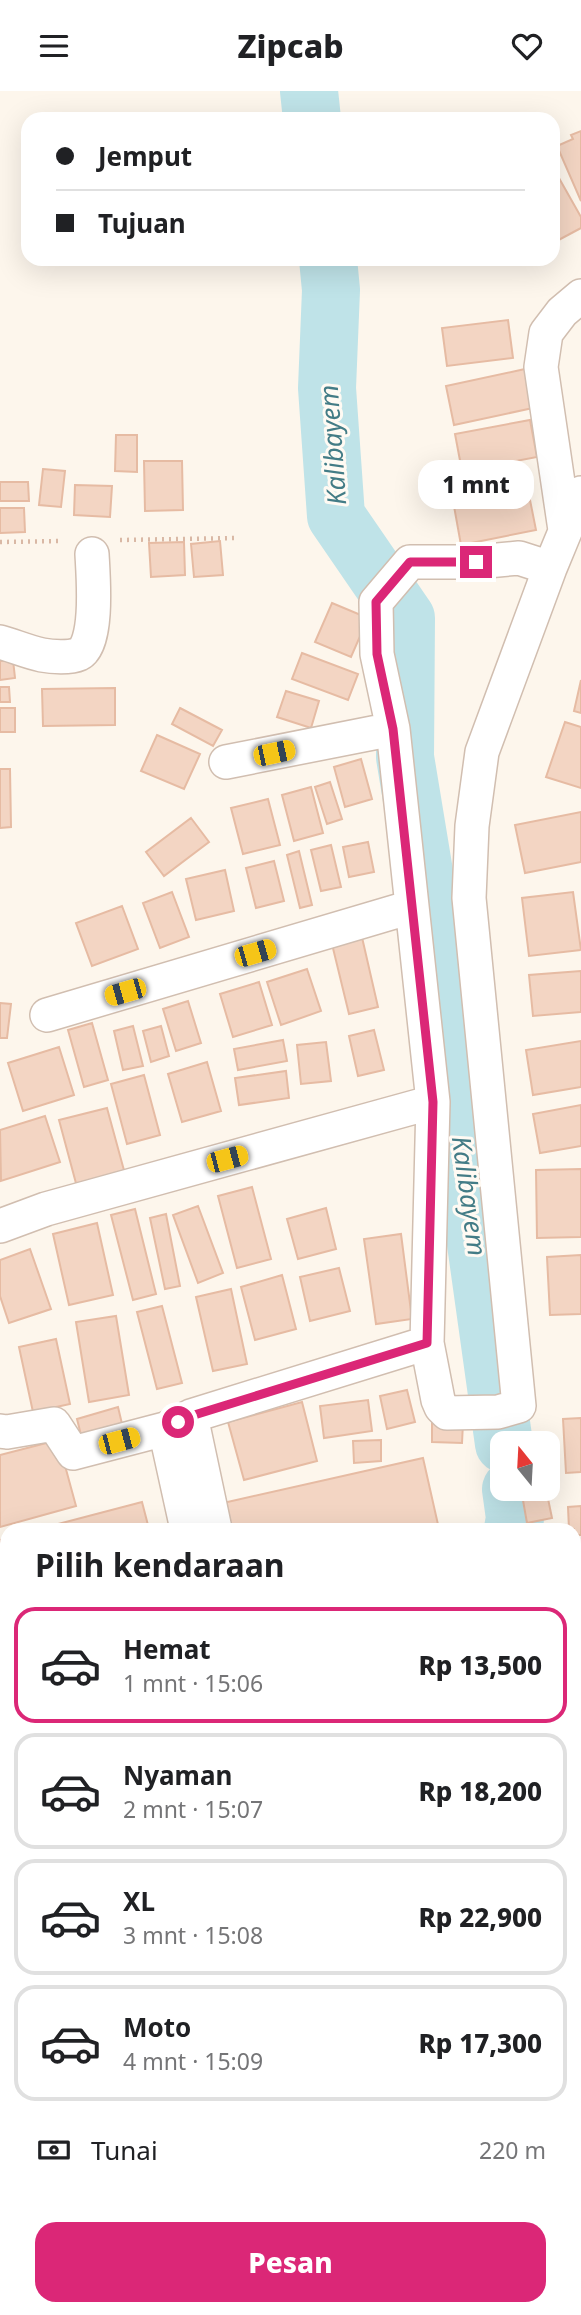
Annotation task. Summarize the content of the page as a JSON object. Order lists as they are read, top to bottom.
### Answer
{
  "water": ["Kalibayem"],
  "north": "top",
  "page": {
    "header": "Zipcab",
    "banner": ["Jemput", "Tujuan"],
    "bubble": "1 mnt",
    "heading": "Pilih kendaraan",
    "list": [
      {
        "name": "Hemat",
        "note": "1 mnt · 15:06",
        "value": "Rp 13,500"
      },
      {
        "name": "Nyaman",
        "note": "2 mnt · 15:07",
        "value": "Rp 18,200"
      },
      {
        "name": "XL",
        "note": "3 mnt · 15:08",
        "value": "Rp 22,900"
      },
      {
        "name": "Moto",
        "note": "4 mnt · 15:09",
        "value": "Rp 17,300"
      }
    ],
    "pay": ["Tunai", "220 m"],
    "buttons": "Pesan"
  }
}
